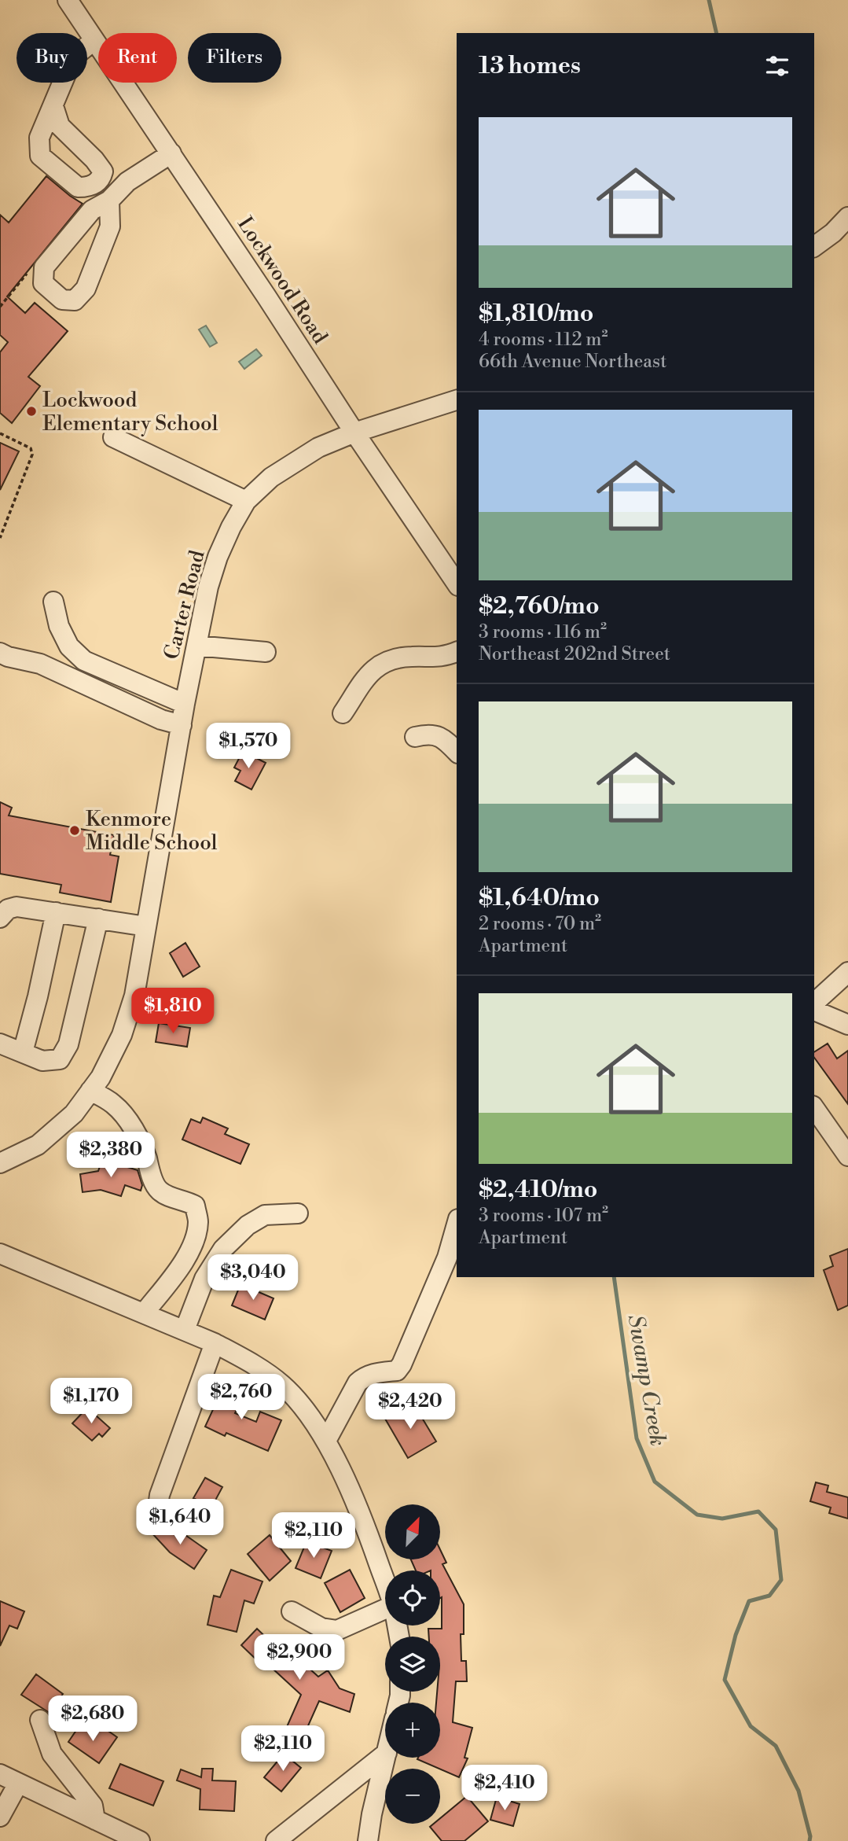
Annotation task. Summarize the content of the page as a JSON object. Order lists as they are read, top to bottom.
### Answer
{
  "streets": {
    "street": ["Lockwood Road", "Carter Road"]
  },
  "crossings": [
    ["Lockwood Road", "Carter Road"]
  ],
  "water": ["Swamp Creek"],
  "places": ["Lockwood Elementary School", "Kenmore Middle School"],
  "north": "top right",
  "page": {
    "chip": ["Buy", "Rent", "Filters"],
    "heading": "13 homes",
    "list": [
      {
        "name": "$1,810/mo",
        "note": "4 rooms · 112 m² · 66th Avenue Northeast"
      },
      {
        "name": "$2,760/mo",
        "note": "3 rooms · 116 m² · Northeast 202nd Street"
      },
      {
        "name": "$1,640/mo",
        "note": "2 rooms · 70 m² · Apartment"
      },
      {
        "name": "$2,410/mo",
        "note": "3 rooms · 107 m² · Apartment"
      }
    ],
    "price": [
      "$1,570",
      "$1,810",
      "$2,380",
      "$3,040",
      "$2,760",
      "$1,170",
      "$2,420",
      "$1,640",
      "$2,110",
      "$2,900",
      "$2,680",
      "$2,110",
      "$2,410"
    ],
    "map_buttons": ["+", "−"]
  }
}
